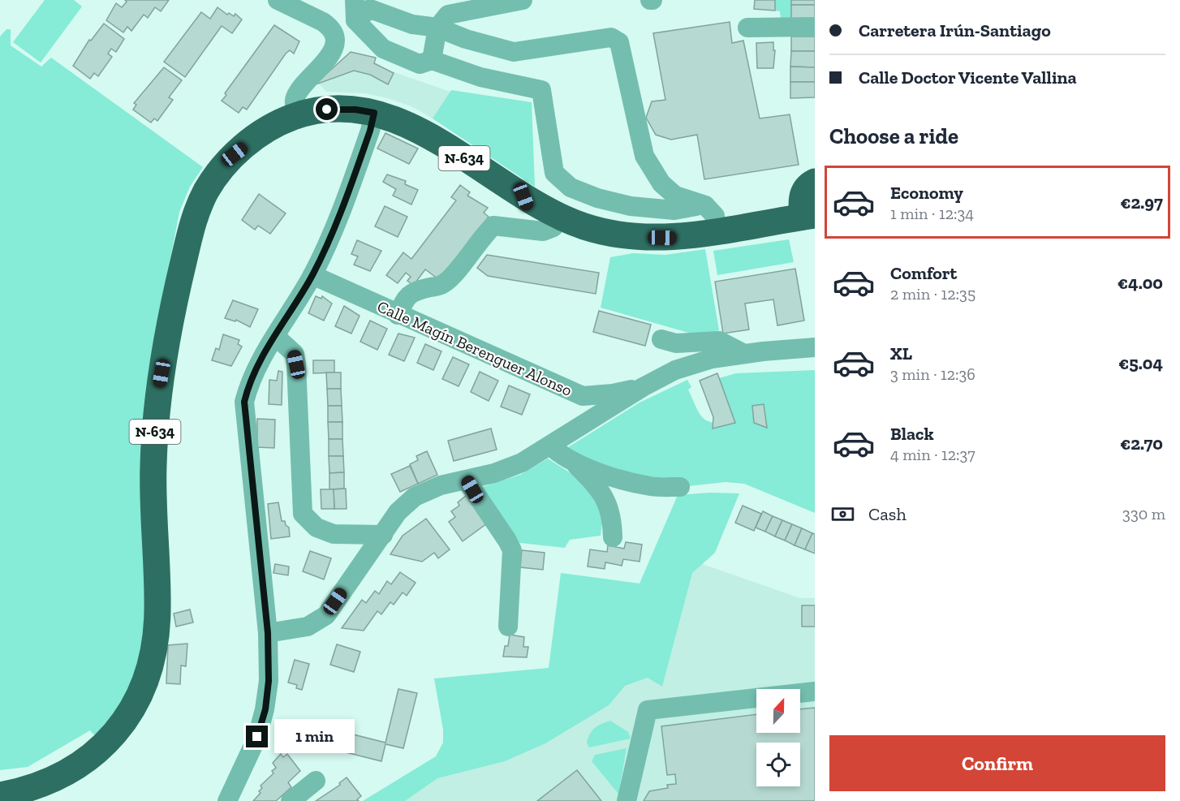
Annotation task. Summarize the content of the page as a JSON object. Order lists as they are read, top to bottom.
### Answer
{
  "streets": {
    "highway": ["N-634"],
    "street": ["Calle Magín Berenguer Alonso"]
  },
  "north": "top",
  "page": {
    "banner": ["Carretera Irún-Santiago", "Calle Doctor Vicente Vallina"],
    "heading": "Choose a ride",
    "list": [
      {
        "name": "Economy",
        "note": "1 min · 12:34",
        "value": "€2.97"
      },
      {
        "name": "Comfort",
        "note": "2 min · 12:35",
        "value": "€4.00"
      },
      {
        "name": "XL",
        "note": "3 min · 12:36",
        "value": "€5.04"
      },
      {
        "name": "Black",
        "note": "4 min · 12:37",
        "value": "€2.70"
      }
    ],
    "pay": ["Cash", "330 m"],
    "bubble": "1 min",
    "buttons": "Confirm"
  }
}
